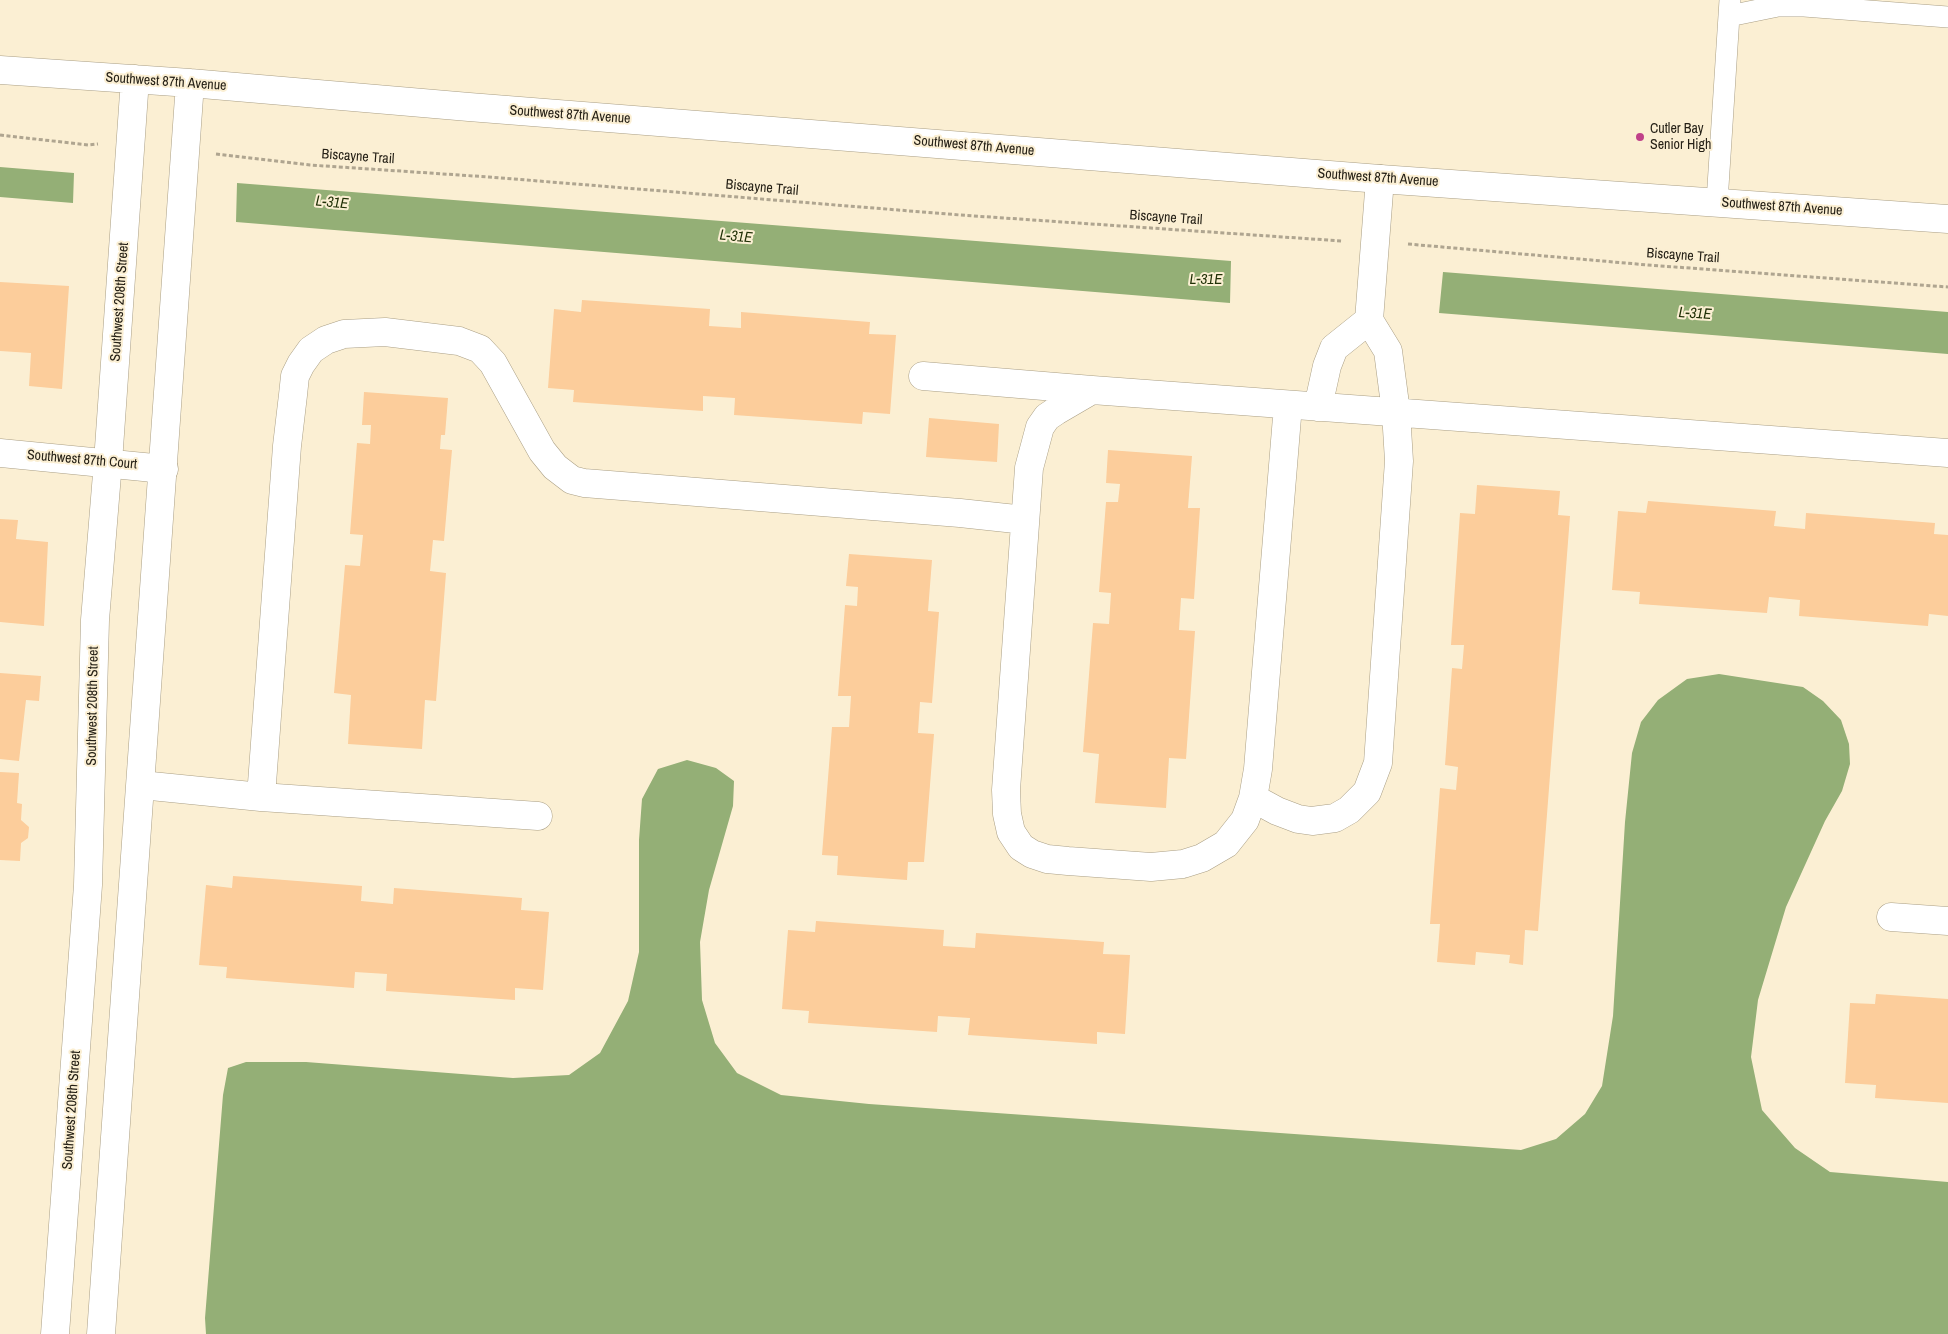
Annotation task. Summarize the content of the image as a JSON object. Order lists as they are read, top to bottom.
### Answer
{
  "streets": {
    "street": ["Southwest 87th Avenue", "Southwest 208th Street", "Southwest 87th Court"],
    "path": ["Biscayne Trail"]
  },
  "crossings": [
    ["Southwest 87th Avenue", "Southwest 208th Street"],
    ["Southwest 208th Street", "Southwest 87th Court"]
  ],
  "water": ["L-31E"],
  "places": ["Cutler Bay Senior High"]
}
